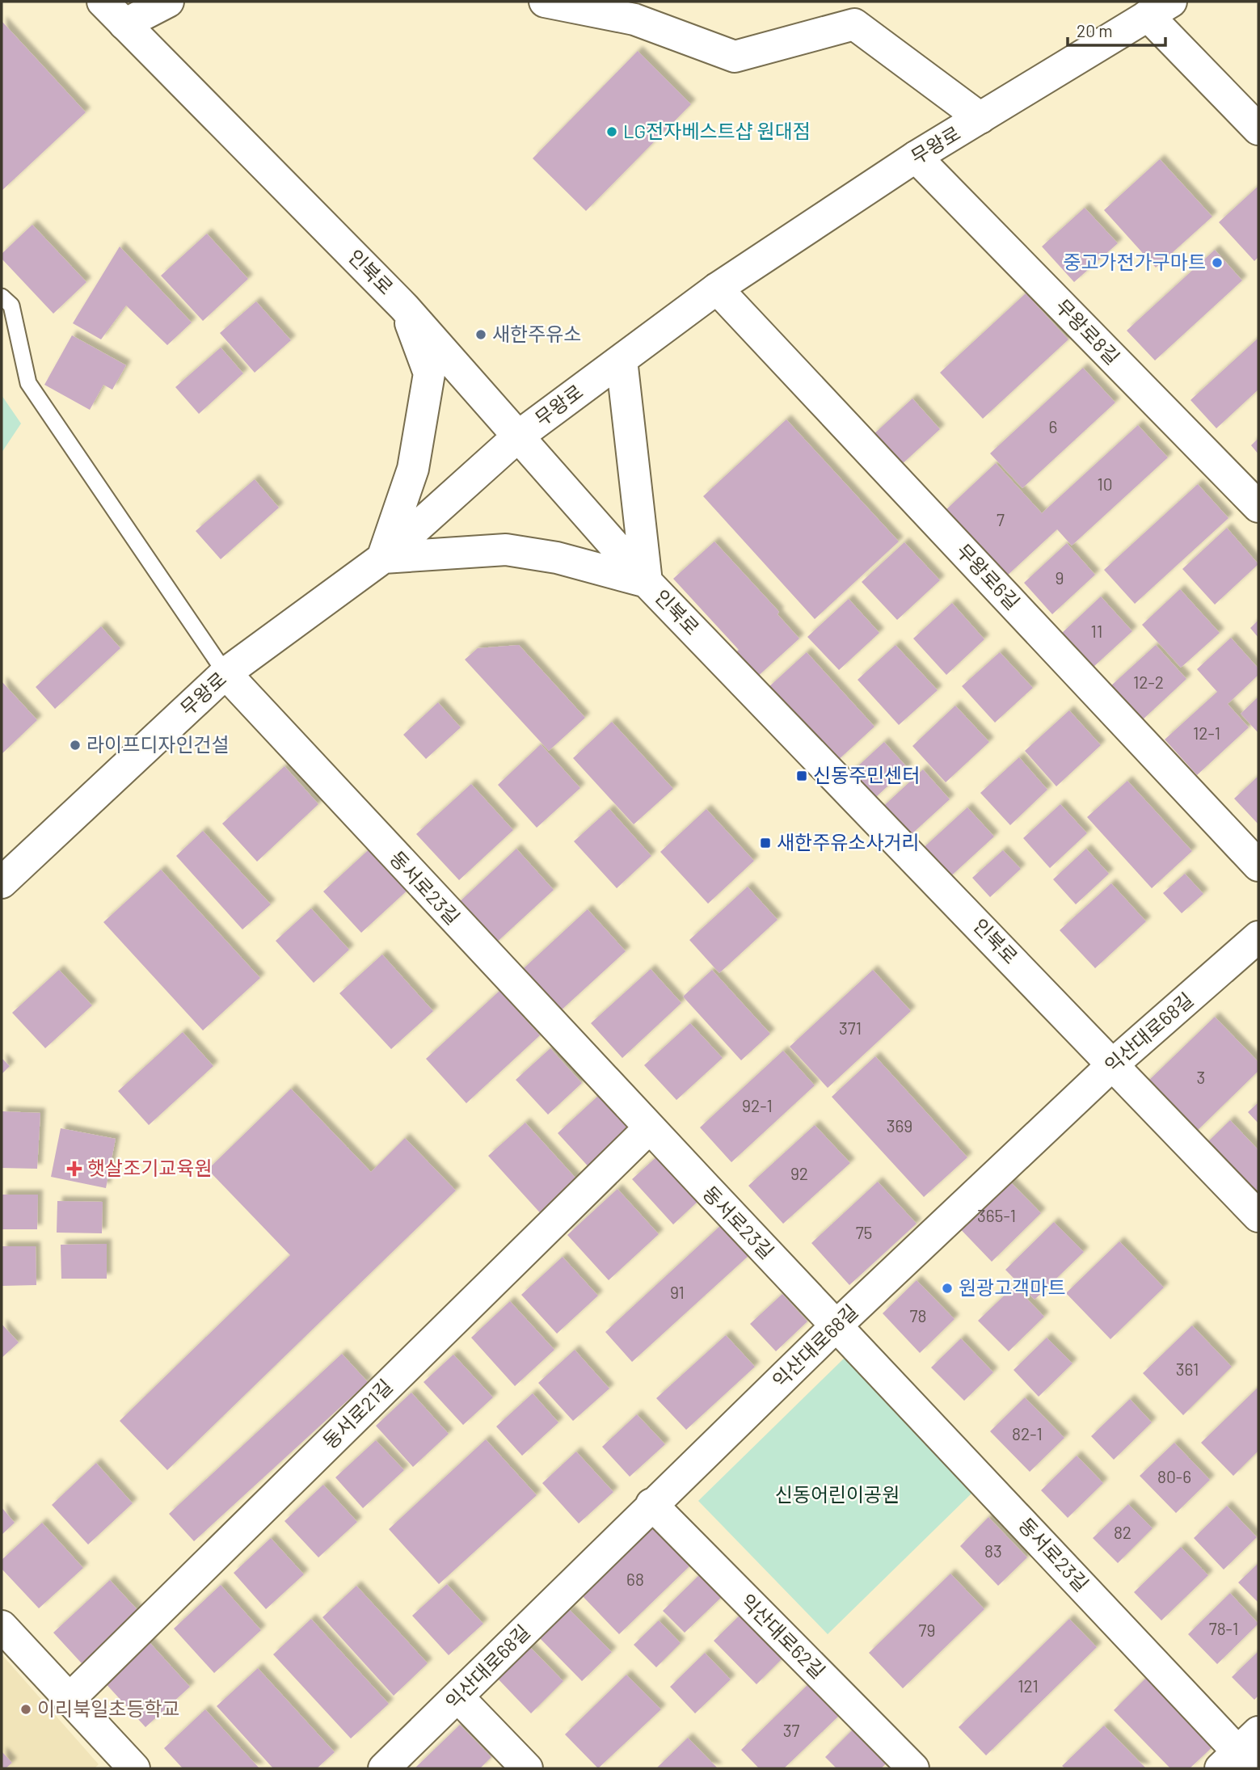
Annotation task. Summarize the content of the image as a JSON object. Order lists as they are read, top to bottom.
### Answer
{
  "streets": {
    "street": [
      "무왕로",
      "인북로",
      "무왕로8길",
      "무왕로6길",
      "동서로23길",
      "익산대로68길",
      "동서로21길",
      "익산대로62길"
    ]
  },
  "crossings": [
    ["무왕로", "인북로"],
    ["무왕로", "무왕로8길"],
    ["무왕로", "무왕로6길"],
    ["무왕로", "동서로23길"],
    ["인북로", "익산대로68길"],
    ["동서로23길", "익산대로68길"],
    ["동서로23길", "동서로21길"],
    ["익산대로68길", "익산대로62길"]
  ],
  "parks": ["신동어린이공원"],
  "places": {
    "other": [
      "LG전자베스트샵 원대점",
      "중고가전가구마트",
      "새한주유소",
      "라이프디자인건설",
      "원광고객마트",
      "이리북일초등학교"
    ],
    "transit": ["신동주민센터", "새한주유소사거리"],
    "health": ["햇살조기교육원"]
  },
  "house_numbers": [
    "6",
    "10",
    "7",
    "9",
    "11",
    "12-2",
    "12-1",
    "371",
    "3",
    "92-1",
    "369",
    "92",
    "365-1",
    "75",
    "91",
    "78",
    "361",
    "82-1",
    "80-6",
    "82",
    "83",
    "68",
    "78-1",
    "79",
    "121",
    "37"
  ],
  "scale_bar": "20 m"
}
